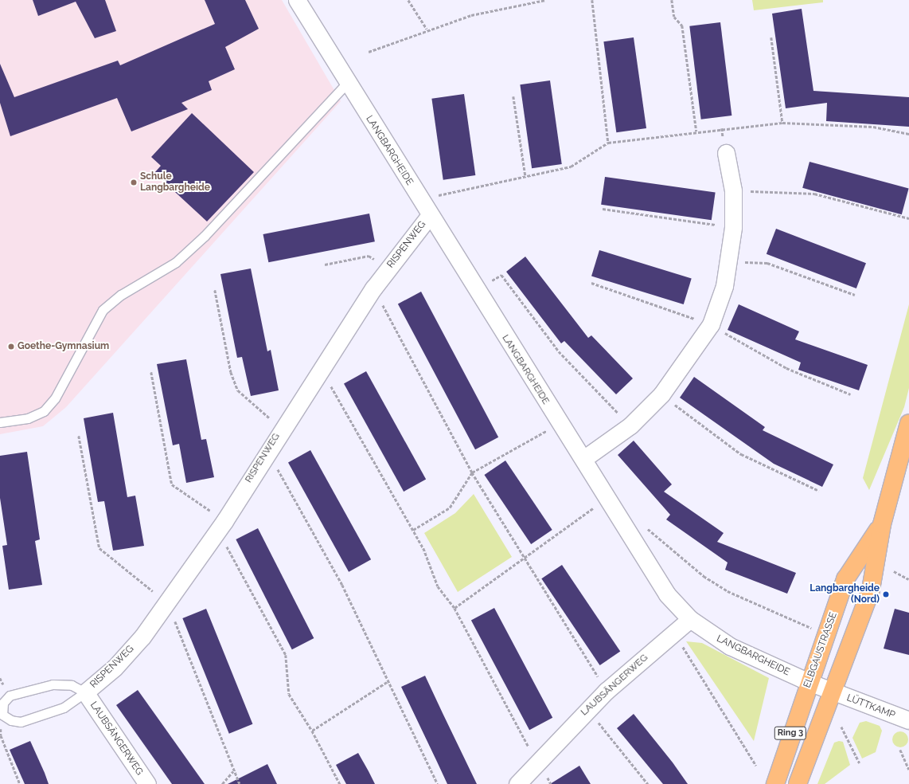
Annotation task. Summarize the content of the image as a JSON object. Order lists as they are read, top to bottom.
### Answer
{
  "streets": {
    "main road": ["ELBGAUSTRASSE", "Ring 3"],
    "street": [
      "LANGBARGHEIDE",
      "RISPENWEG",
      "LAUBSÄNGERWEG",
      "LÜTTKAMP"
    ]
  },
  "crossings": [
    ["LANGBARGHEIDE", "RISPENWEG"],
    ["LANGBARGHEIDE", "ELBGAUSTRASSE"],
    ["LANGBARGHEIDE", "LAUBSÄNGERWEG"],
    ["LANGBARGHEIDE", "LÜTTKAMP"],
    ["RISPENWEG", "LAUBSÄNGERWEG"],
    ["ELBGAUSTRASSE", "LÜTTKAMP"]
  ],
  "places": ["Schule Langbargheide", "Goethe-Gymnasium", "Langbargheide (Nord)"]
}
